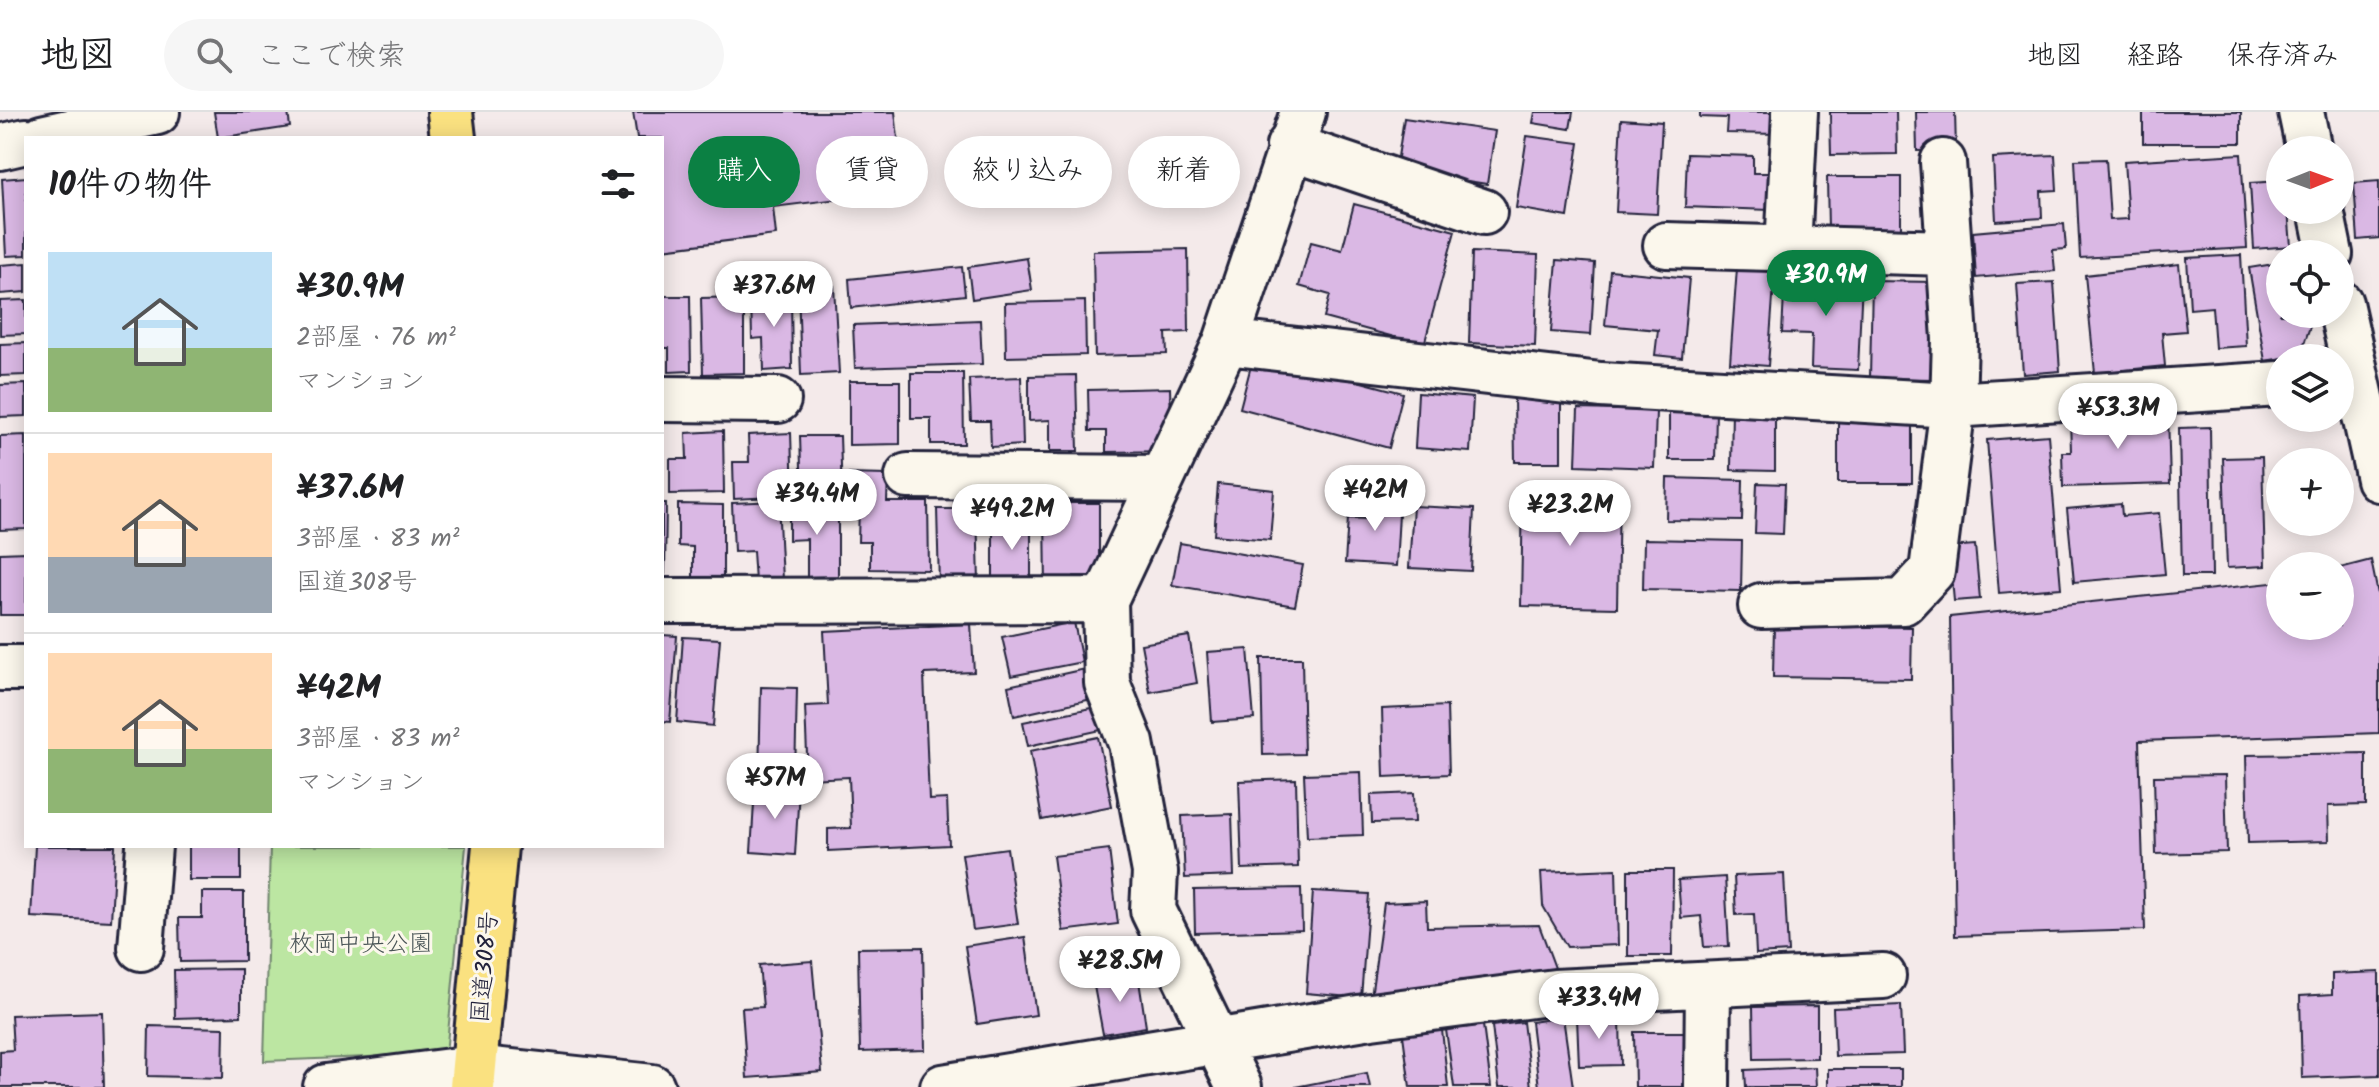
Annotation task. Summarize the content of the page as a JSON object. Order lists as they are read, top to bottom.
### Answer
{
  "streets": {
    "highway": ["国道308号"]
  },
  "parks": ["枚岡中央公園"],
  "north": "right",
  "page": {
    "header": "地図",
    "search": "ここで検索",
    "nav": ["地図", "経路", "保存済み"],
    "map_buttons": ["+", "−"],
    "chip": [
      "購入",
      "賃貸",
      "絞り込み",
      "新着"
    ],
    "heading": "10件の物件",
    "list": [
      {
        "name": "¥30.9M",
        "note": "2部屋 · 76 m² · マンション"
      },
      {
        "name": "¥37.6M",
        "note": "3部屋 · 83 m² · 国道308号"
      },
      {
        "name": "¥42M",
        "note": "3部屋 · 83 m² · マンション"
      }
    ],
    "price": [
      "¥30.9M",
      "¥37.6M",
      "¥53.3M",
      "¥42M",
      "¥34.4M",
      "¥23.2M",
      "¥49.2M",
      "¥57M",
      "¥28.5M",
      "¥33.4M"
    ]
  }
}
